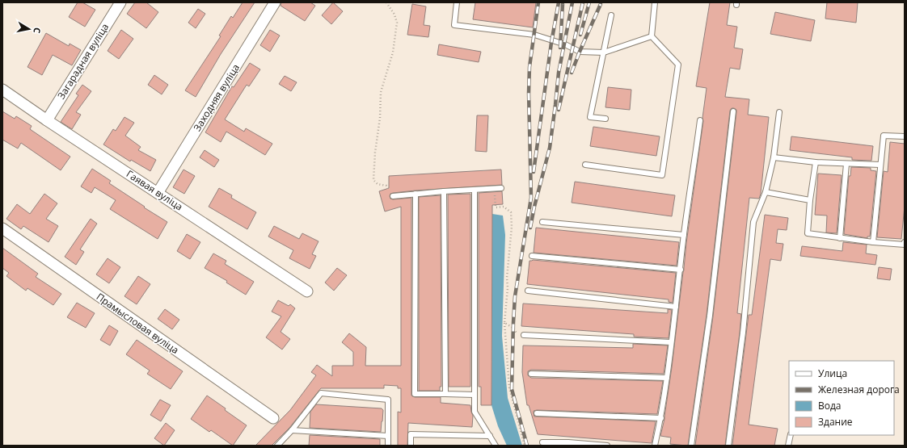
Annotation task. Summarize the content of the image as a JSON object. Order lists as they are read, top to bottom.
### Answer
{
  "streets": {
    "street": [
      "Загарадная вуліца",
      "Заходняя вуліца",
      "Гаявая вуліца",
      "Прамысловая вуліца"
    ]
  },
  "crossings": [
    ["Загарадная вуліца", "Гаявая вуліца"],
    ["Заходняя вуліца", "Гаявая вуліца"]
  ],
  "legend": [
    "Улица",
    "Железная дорога",
    "Вода",
    "Здание"
  ],
  "north": "right"
}
